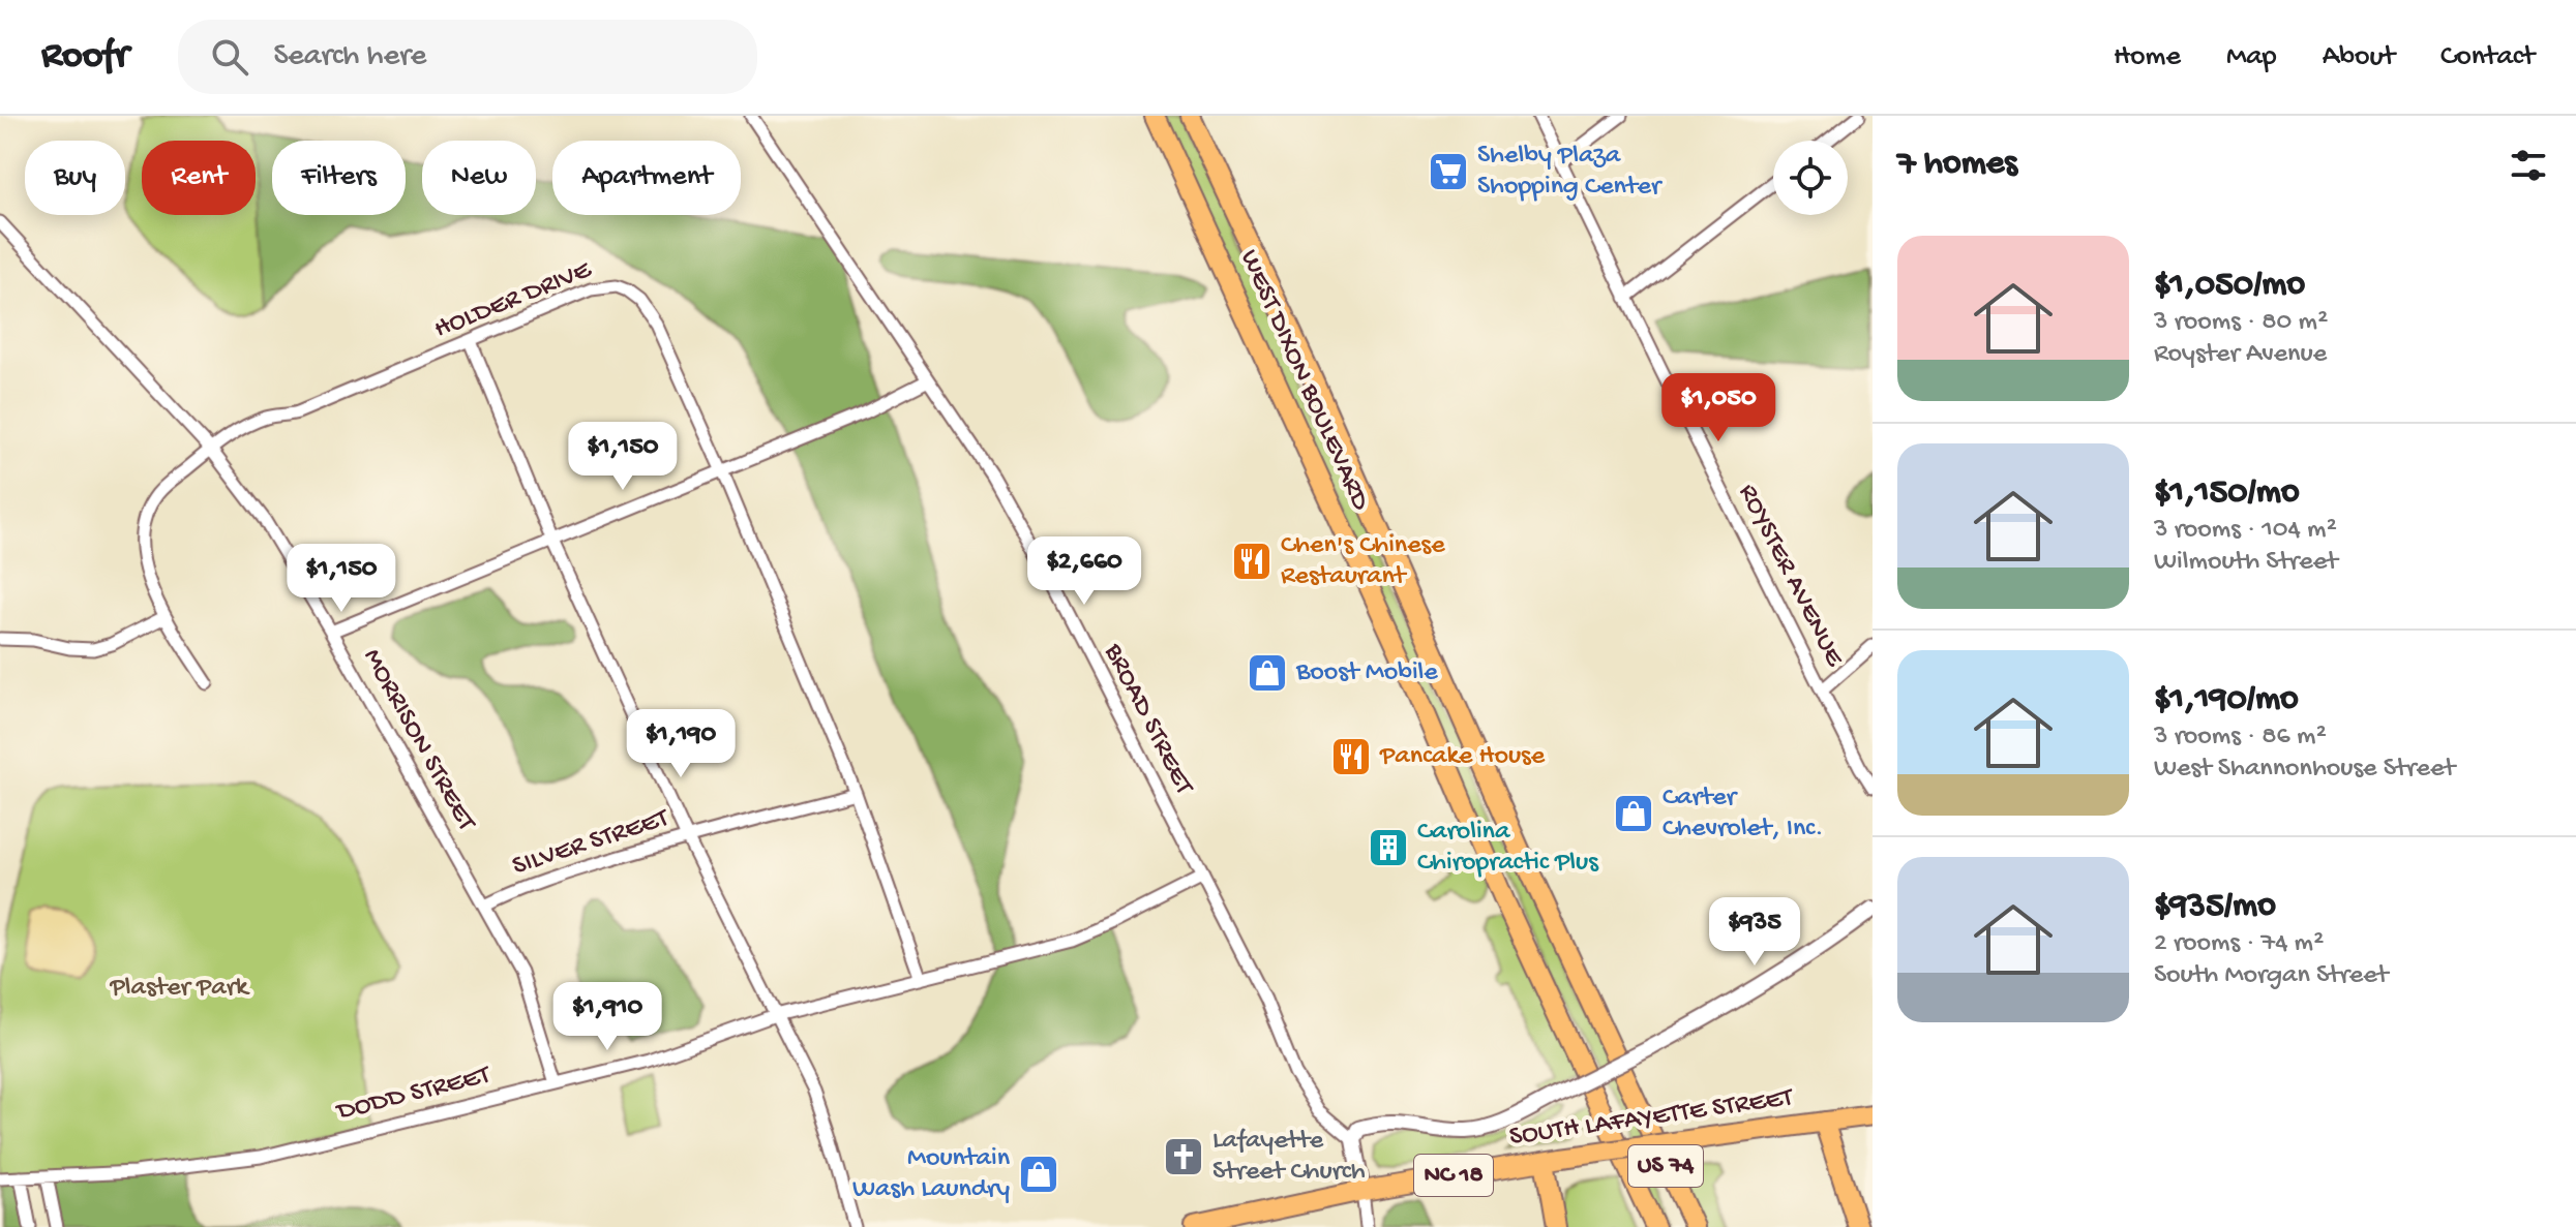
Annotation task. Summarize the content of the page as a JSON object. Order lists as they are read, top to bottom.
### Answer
{
  "streets": {
    "main road": [
      "WEST DIXON BOULEVARD",
      "SOUTH LAFAYETTE STREET",
      "US 74",
      "NC 18"
    ],
    "street": [
      "HOLDER DRIVE",
      "ROYSTER AVENUE",
      "BROAD STREET",
      "MORRISON STREET",
      "SILVER STREET",
      "DODD STREET"
    ]
  },
  "crossings": [
    ["HOLDER DRIVE", "MORRISON STREET"],
    ["HOLDER DRIVE", "SILVER STREET"],
    ["HOLDER DRIVE", "DODD STREET"],
    ["BROAD STREET", "DODD STREET"],
    ["MORRISON STREET", "SILVER STREET"],
    ["MORRISON STREET", "DODD STREET"]
  ],
  "parks": ["Plaster Park"],
  "places": {
    "supermarket": ["Shelby Plaza Shopping Center"],
    "restaurant": ["Chen's Chinese Restaurant", "Pancake House"],
    "shop": ["Boost Mobile", "Carter Chevrolet, Inc.", "Mountain Wash Laundry"],
    "building": ["Carolina Chiropractic Plus"],
    "church": ["Lafayette Street Church"]
  },
  "page": {
    "header": "Roofr",
    "search": "Search here",
    "nav": [
      "Home",
      "Map",
      "About",
      "Contact"
    ],
    "heading": "7 homes",
    "chip": [
      "Buy",
      "Rent",
      "Filters",
      "New",
      "Apartment"
    ],
    "list": [
      {
        "name": "$1,050/mo",
        "note": "3 rooms · 80 m² · Royster Avenue"
      },
      {
        "name": "$1,150/mo",
        "note": "3 rooms · 104 m² · Wilmouth Street"
      },
      {
        "name": "$1,190/mo",
        "note": "3 rooms · 86 m² · West Shannonhouse Street"
      },
      {
        "name": "$935/mo",
        "note": "2 rooms · 74 m² · South Morgan Street"
      }
    ],
    "price": [
      "$1,050",
      "$1,150",
      "$2,660",
      "$1,150",
      "$1,190",
      "$935",
      "$1,910"
    ]
  }
}
